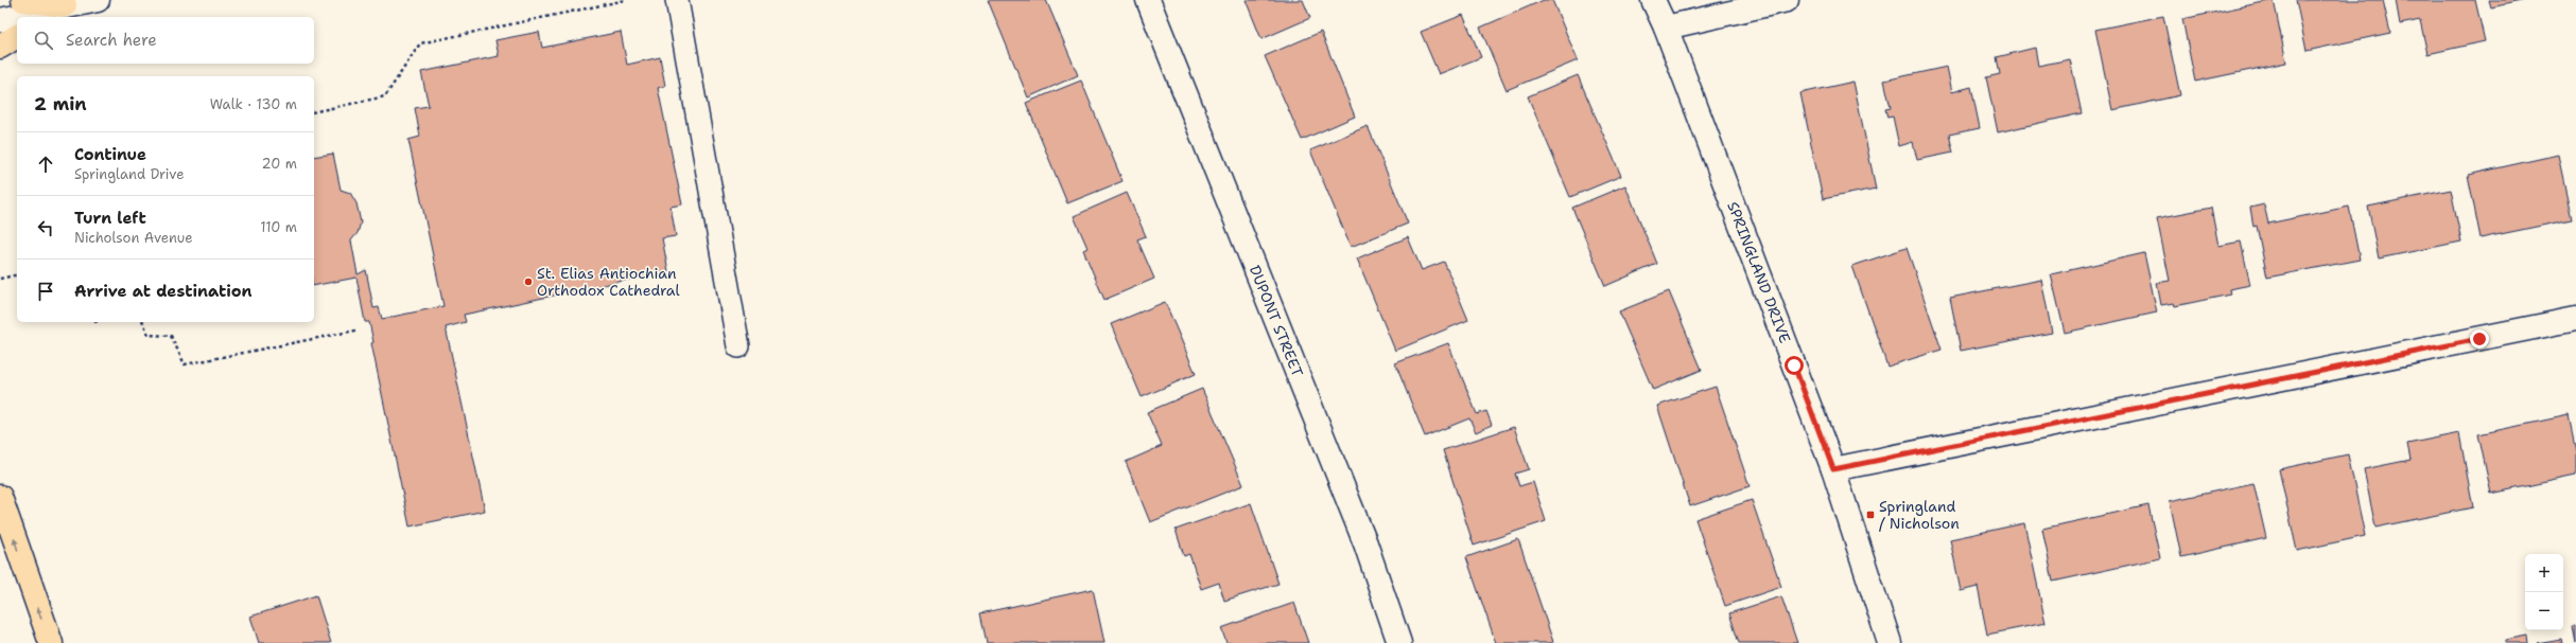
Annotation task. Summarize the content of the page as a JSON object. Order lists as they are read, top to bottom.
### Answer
{
  "streets": {
    "street": ["SPRINGLAND DRIVE", "DUPONT STREET"]
  },
  "places": {
    "other": ["St. Elias Antiochian Orthodox Cathedral"],
    "transit": ["Springland / Nicholson"]
  },
  "page": {
    "search": "Search here",
    "heading": ["2 min", "Walk · 130 m"],
    "list": [
      ["Continue", "Springland Drive", "20 m"],
      ["Turn left", "Nicholson Avenue", "110 m"],
      "Arrive at destination"
    ],
    "map_buttons": ["+", "−"]
  }
}
